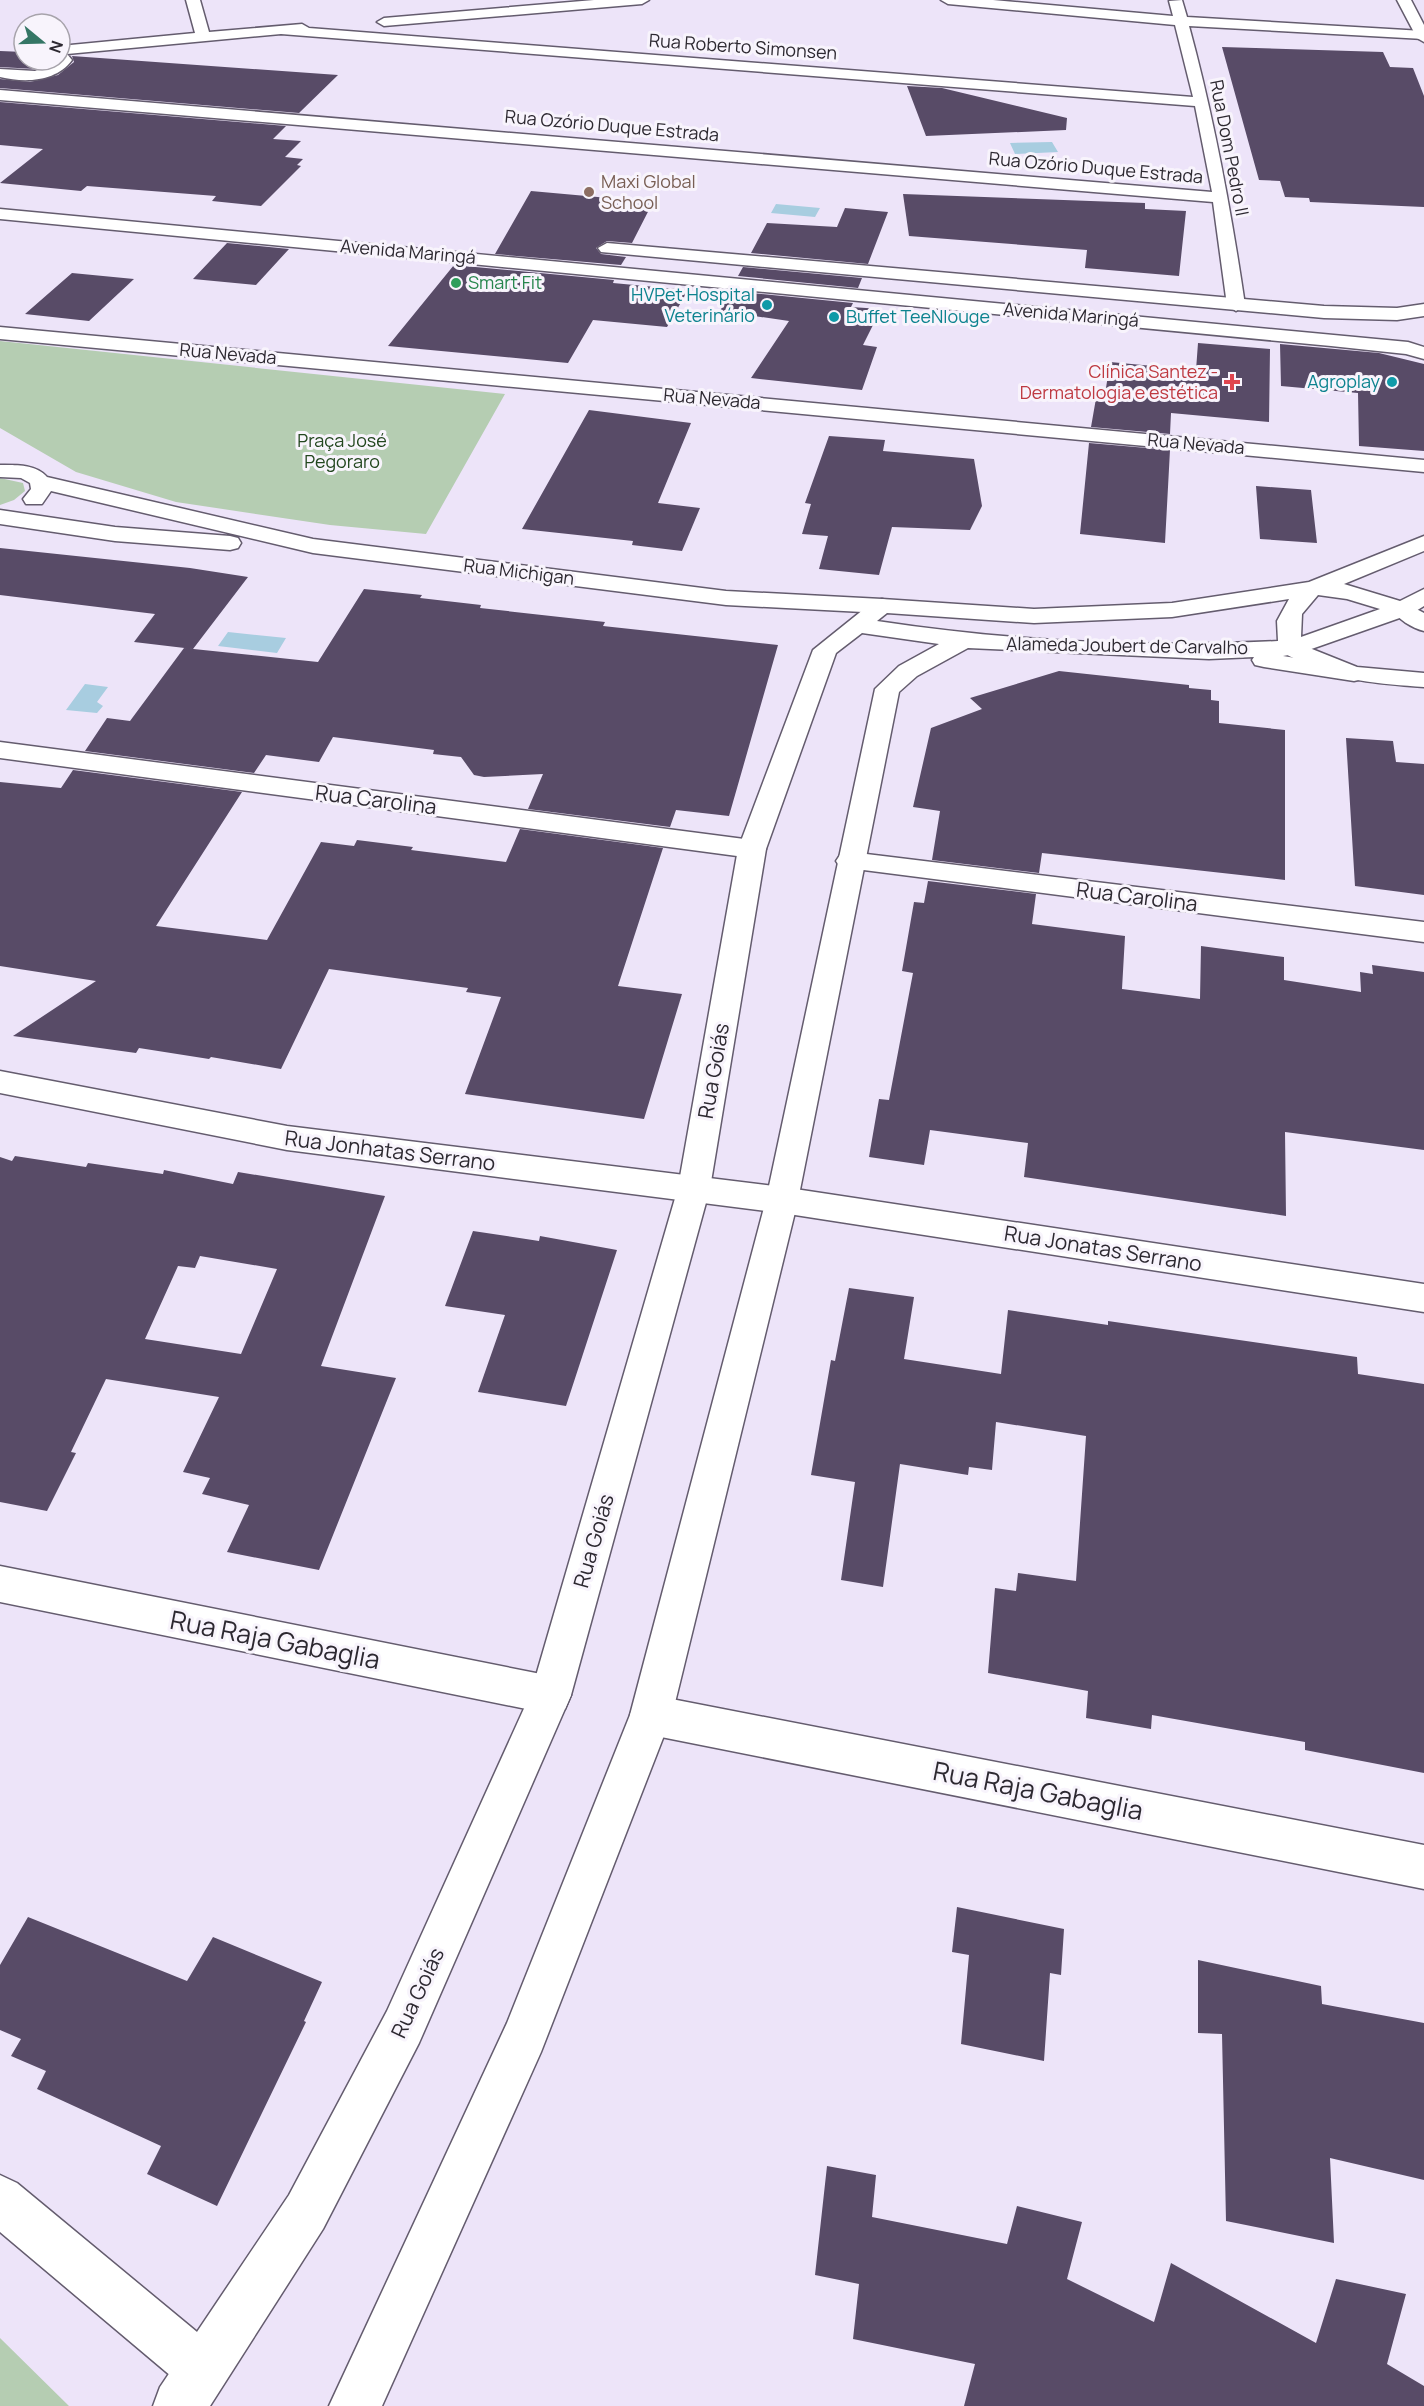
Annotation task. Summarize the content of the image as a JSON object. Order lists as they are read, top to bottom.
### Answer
{
  "streets": {
    "street": [
      "Rua Roberto Simonsen",
      "Rua Ozório Duque Estrada",
      "Rua Dom Pedro II",
      "Avenida Maringá",
      "Rua Nevada",
      "Rua Michigan",
      "Alameda Joubert de Carvalho",
      "Rua Carolina",
      "Rua Goiás",
      "Rua Jonhatas Serrano",
      "Rua Jonatas Serrano",
      "Rua Raja Gabaglia"
    ]
  },
  "crossings": [
    ["Rua Roberto Simonsen", "Rua Dom Pedro II"],
    ["Rua Ozório Duque Estrada", "Rua Dom Pedro II"],
    ["Rua Dom Pedro II", "Avenida Maringá"],
    ["Rua Michigan", "Alameda Joubert de Carvalho"],
    ["Rua Michigan", "Rua Goiás"],
    ["Alameda Joubert de Carvalho", "Rua Goiás"],
    ["Rua Carolina", "Rua Goiás"],
    ["Rua Goiás", "Rua Jonhatas Serrano"],
    ["Rua Goiás", "Rua Raja Gabaglia"],
    ["Rua Jonhatas Serrano", "Rua Jonatas Serrano"]
  ],
  "parks": ["Praça José Pegoraro"],
  "places": {
    "other": [
      "Maxi Global School",
      "Smart Fit",
      "HVPet Hospital Veterinário",
      "Buffet TeeNlouge",
      "Agroplay"
    ],
    "health": ["Clínica Santez - Dermatologia e estética"]
  },
  "north": "right"
}
